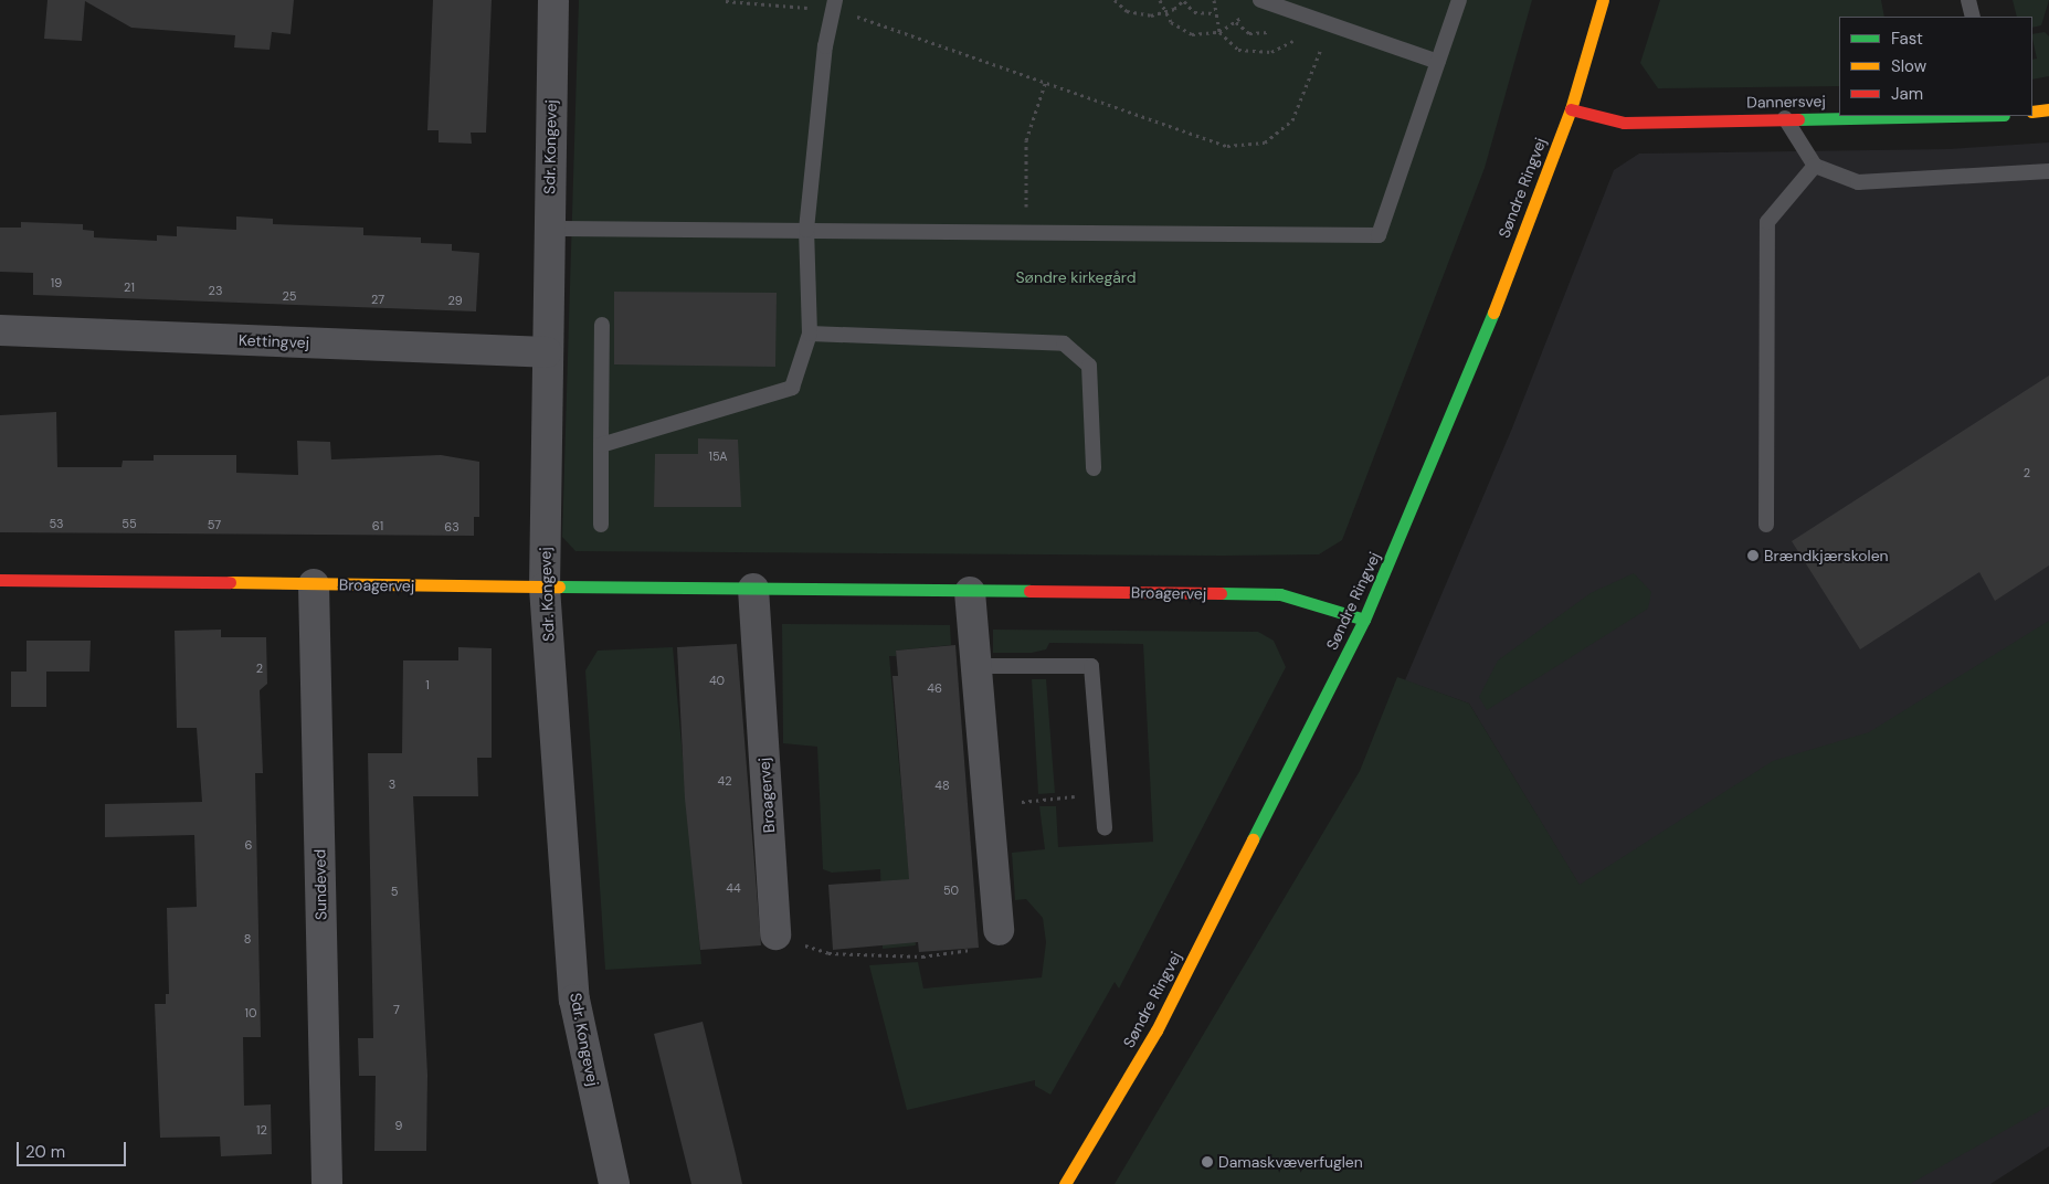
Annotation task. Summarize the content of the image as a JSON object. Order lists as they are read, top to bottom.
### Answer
{
  "streets": {
    "street": [
      "Dannersvej",
      "Sdr. Kongevej",
      "Søndre Ringvej",
      "Kettingvej",
      "Broagervej",
      "Sundeved"
    ]
  },
  "crossings": [
    ["Dannersvej", "Søndre Ringvej"],
    ["Sdr. Kongevej", "Kettingvej"],
    ["Sdr. Kongevej", "Broagervej"],
    ["Søndre Ringvej", "Broagervej"],
    ["Broagervej", "Sundeved"]
  ],
  "parks": ["Søndre kirkegård"],
  "places": ["Brændkjærskolen", "Damaskvæverfuglen"],
  "house_numbers": [
    "19",
    "21",
    "23",
    "25",
    "27",
    "29",
    "15A",
    "2",
    "53",
    "55",
    "57",
    "61",
    "63",
    "2",
    "40",
    "1",
    "46",
    "42",
    "3",
    "48",
    "6",
    "44",
    "50",
    "5",
    "8",
    "7",
    "10",
    "9",
    "12"
  ],
  "legend": ["Fast", "Slow", "Jam"],
  "scale_bar": "20 m"
}
